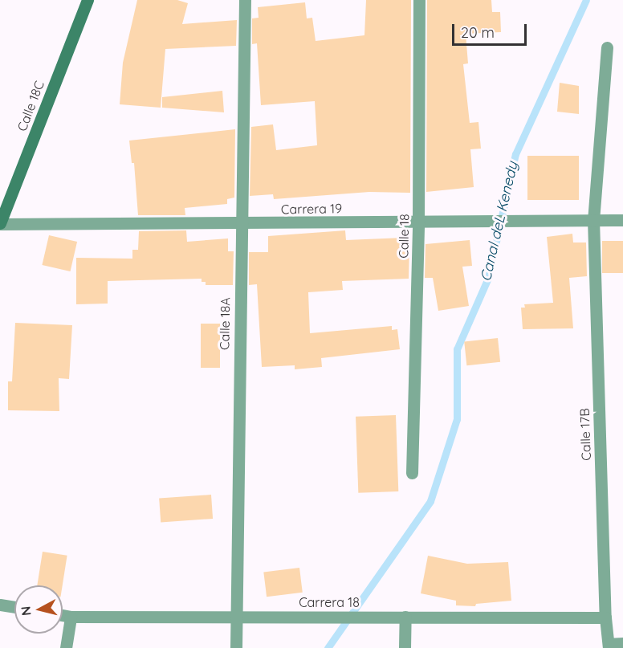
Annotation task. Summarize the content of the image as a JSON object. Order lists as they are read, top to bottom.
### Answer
{
  "streets": {
    "main road": ["Calle 18C"],
    "street": [
      "Carrera 19",
      "Calle 18",
      "Calle 18A",
      "Calle 17B",
      "Carrera 18"
    ]
  },
  "crossings": [
    ["Calle 18C", "Carrera 19"],
    ["Carrera 19", "Calle 18"],
    ["Carrera 19", "Calle 18A"],
    ["Carrera 19", "Calle 17B"],
    ["Calle 18A", "Carrera 18"],
    ["Calle 17B", "Carrera 18"]
  ],
  "water": ["Canal deL Kenedy"],
  "scale_bar": "20 m",
  "north": "left"
}
